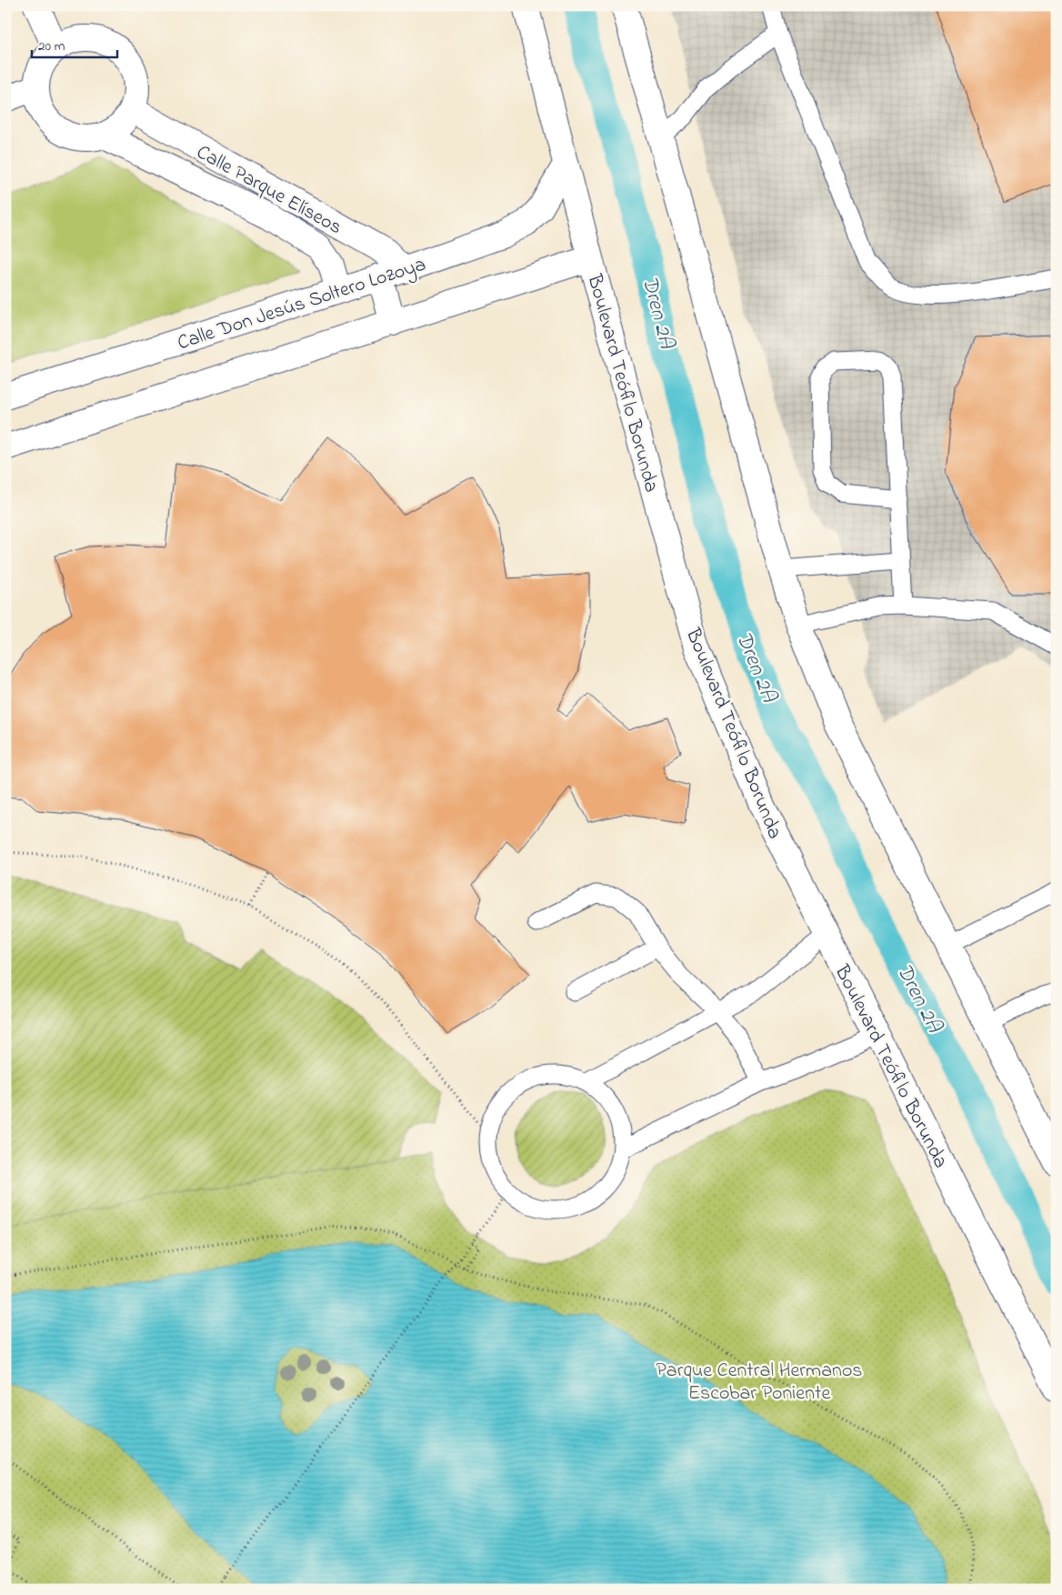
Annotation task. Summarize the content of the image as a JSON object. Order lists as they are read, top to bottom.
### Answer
{
  "streets": {
    "main road": ["Calle Parque Elíseos", "Calle Don Jesús Soltero Lozoya", "Boulevard Teófilo Borunda"]
  },
  "crossings": [
    ["Calle Parque Elíseos", "Calle Don Jesús Soltero Lozoya"],
    ["Calle Don Jesús Soltero Lozoya", "Boulevard Teófilo Borunda"]
  ],
  "water": ["Dren 2A"],
  "parks": ["Parque Central Hermanos Escobar Poniente"],
  "scale_bar": "20 m"
}
